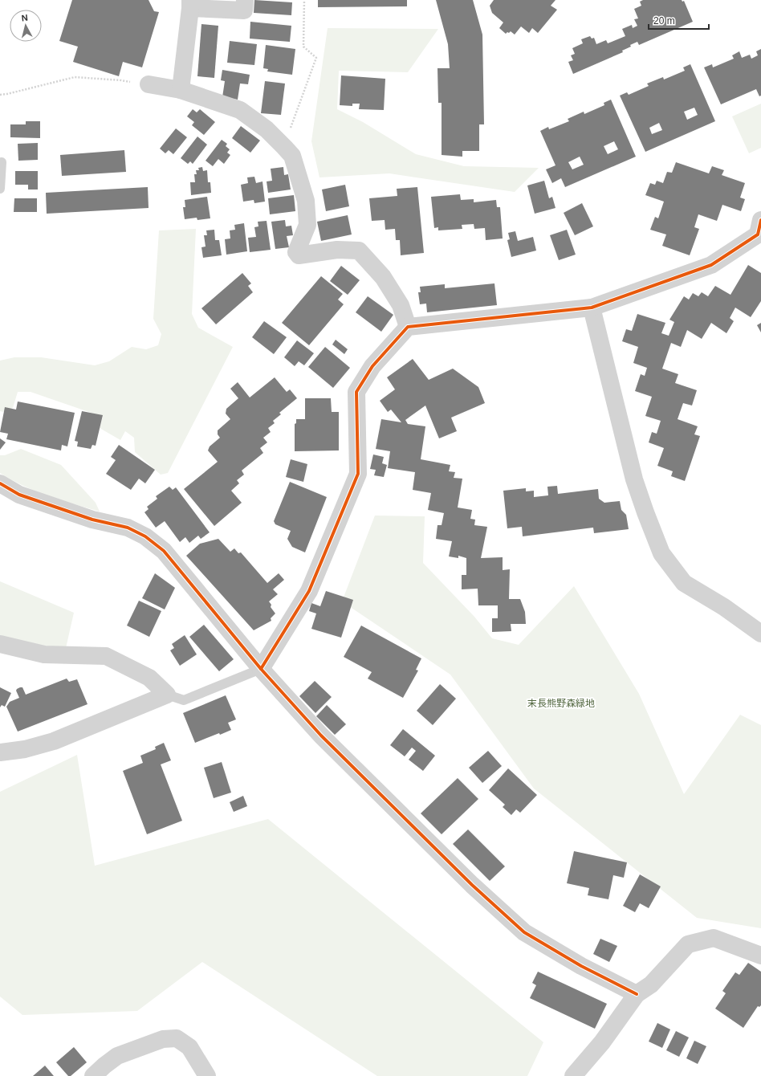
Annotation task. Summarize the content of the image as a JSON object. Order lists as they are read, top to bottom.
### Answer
{
  "parks": ["末長熊野森緑地"],
  "scale_bar": "20 m",
  "north": "top"
}
